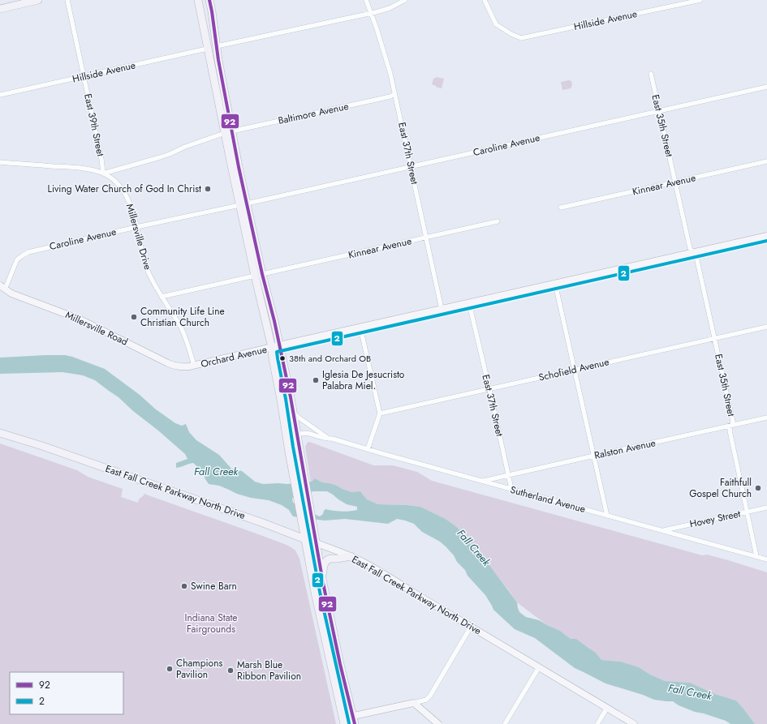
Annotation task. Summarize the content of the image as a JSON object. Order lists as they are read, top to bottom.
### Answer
{
  "streets": {
    "main road": ["East Fall Creek Parkway North Drive"],
    "street": [
      "Hillside Avenue",
      "Baltimore Avenue",
      "East 39th Street",
      "East 35th Street",
      "Caroline Avenue",
      "East 37th Street",
      "Kinnear Avenue",
      "Millersville Drive",
      "Millersville Road",
      "Orchard Avenue",
      "Schofield Avenue",
      "Ralston Avenue",
      "Sutherland Avenue",
      "Hovey Street"
    ]
  },
  "crossings": [
    ["Hillside Avenue", "East 39th Street"],
    ["Baltimore Avenue", "East 39th Street"],
    ["Baltimore Avenue", "East 37th Street"],
    ["Baltimore Avenue", "Millersville Drive"],
    ["East 39th Street", "Millersville Drive"],
    ["East 35th Street", "Caroline Avenue"],
    ["East 35th Street", "Kinnear Avenue"],
    ["East 35th Street", "Orchard Avenue"],
    ["East 35th Street", "Schofield Avenue"],
    ["East 35th Street", "Ralston Avenue"],
    ["East 35th Street", "Sutherland Avenue"],
    ["East 35th Street", "Hovey Street"],
    ["Caroline Avenue", "East 37th Street"],
    ["Caroline Avenue", "Millersville Drive"],
    ["Caroline Avenue", "Millersville Road"],
    ["East 37th Street", "Kinnear Avenue"],
    ["East 37th Street", "Orchard Avenue"],
    ["East 37th Street", "Schofield Avenue"],
    ["East 37th Street", "Ralston Avenue"],
    ["East 37th Street", "Sutherland Avenue"],
    ["Kinnear Avenue", "Millersville Drive"],
    ["Millersville Drive", "Millersville Road"],
    ["Millersville Drive", "Orchard Avenue"],
    ["Millersville Road", "Orchard Avenue"],
    ["Ralston Avenue", "Sutherland Avenue"],
    ["Sutherland Avenue", "Hovey Street"]
  ],
  "water": ["Fall Creek"],
  "parks": ["Indiana State Fairgrounds"],
  "places": [
    "Living Water Church of God In Christ",
    "Community Life Line Christian Church",
    "38th and Orchard OB",
    "Iglesia De Jesucristo Palabra Miel.",
    "Faithfull Gospel Church",
    "Swine Barn",
    "Champions Pavilion",
    "Marsh Blue Ribbon Pavilion"
  ],
  "lines": ["transit line 92", "transit line 2"],
  "legend": ["92", "2"]
}
